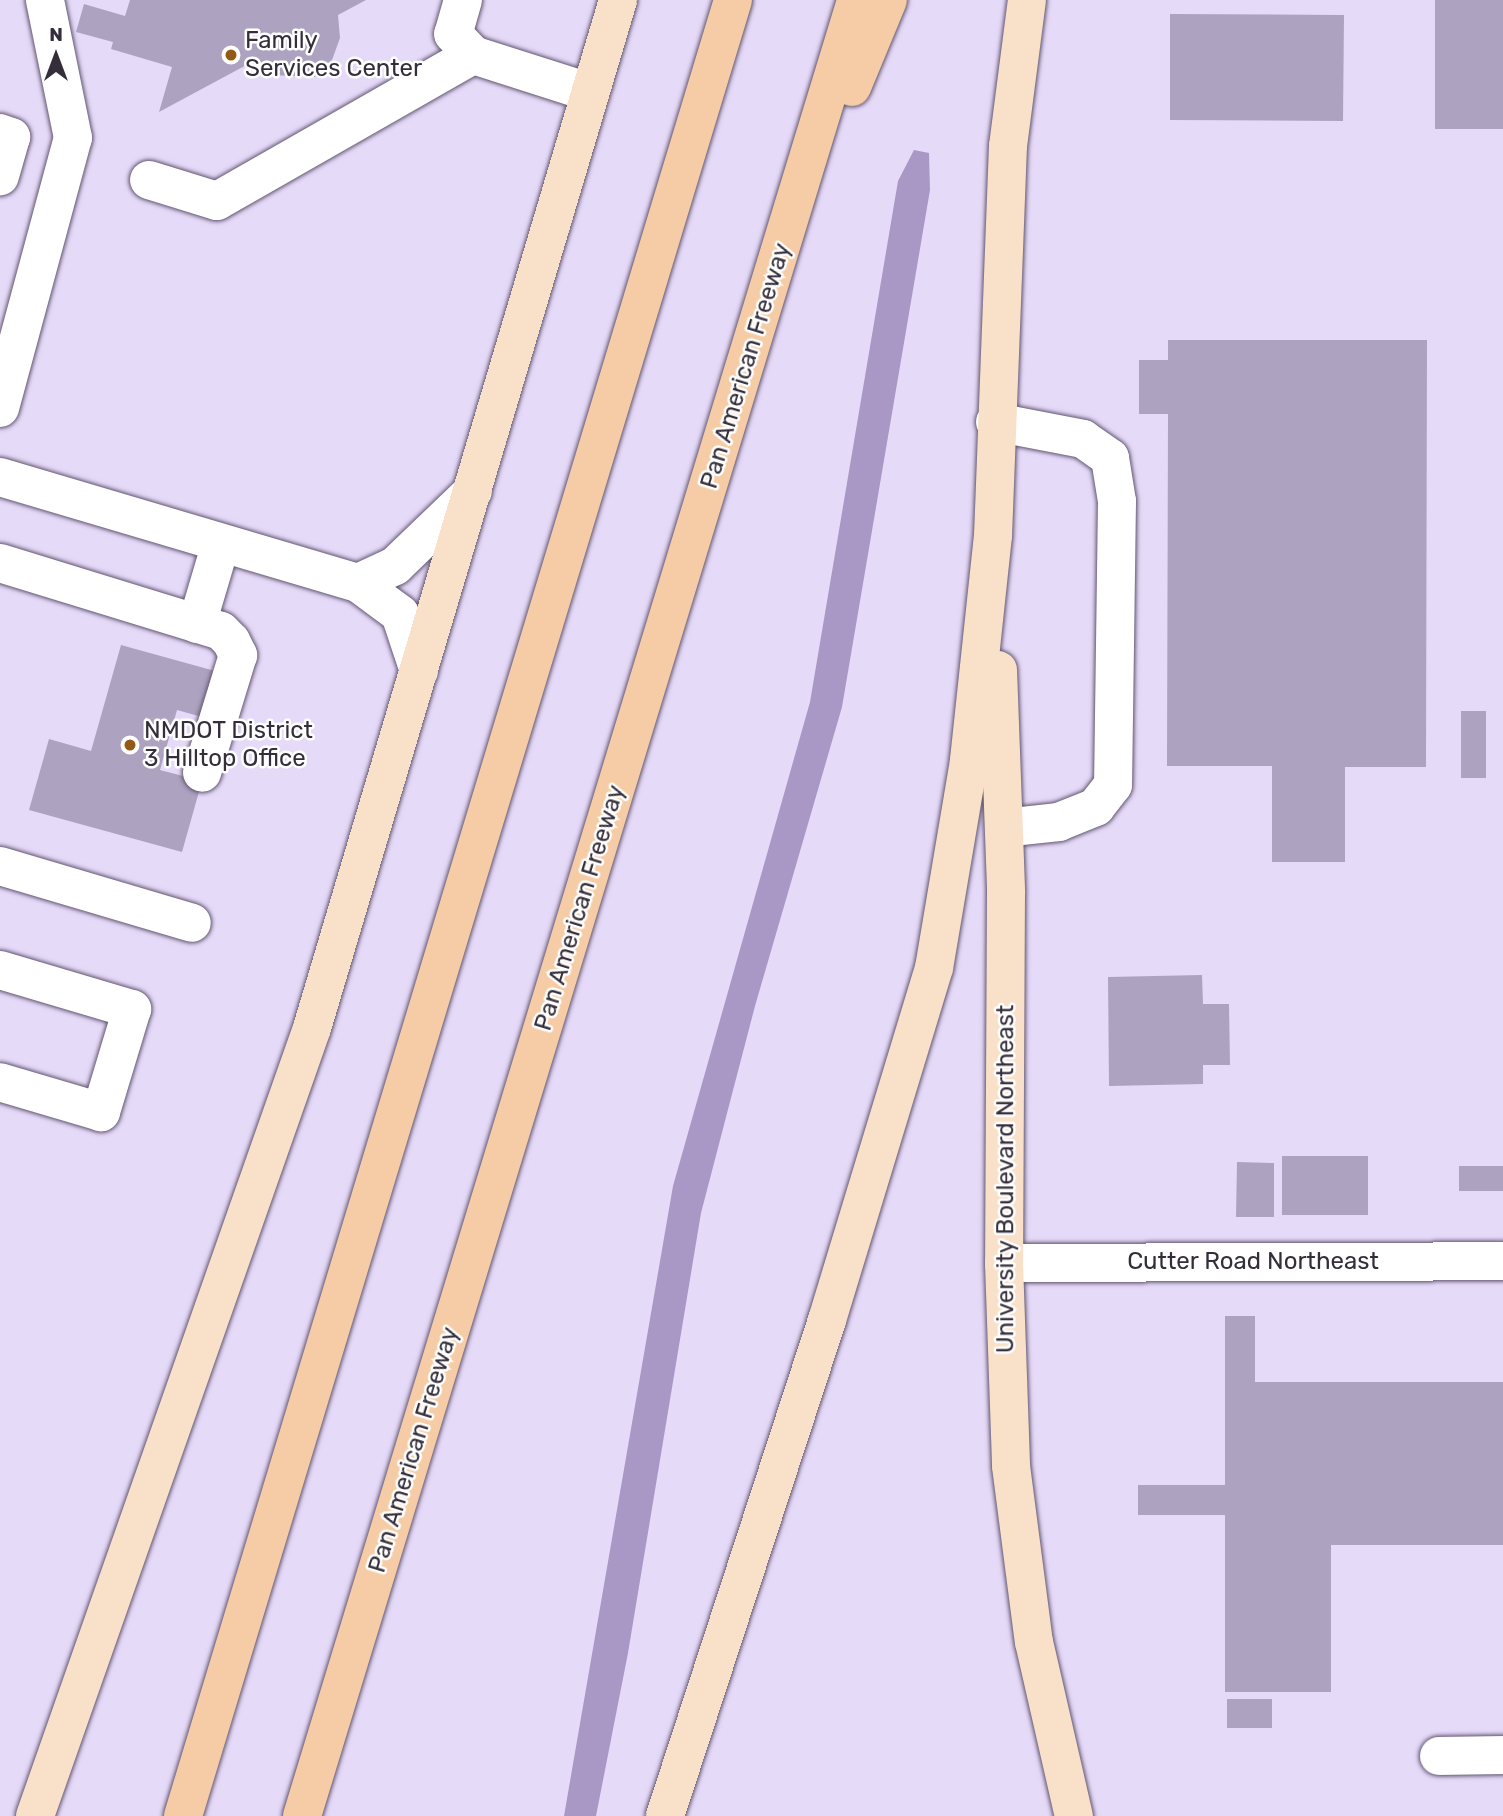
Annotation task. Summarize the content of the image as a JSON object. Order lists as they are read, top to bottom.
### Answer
{
  "streets": {
    "highway": ["Pan American Freeway"],
    "main road": ["University Boulevard Northeast"],
    "street": ["Cutter Road Northeast"]
  },
  "crossings": [
    ["University Boulevard Northeast", "Cutter Road Northeast"]
  ],
  "places": ["Family Services Center", "NMDOT District 3 Hilltop Office"],
  "north": "top"
}
